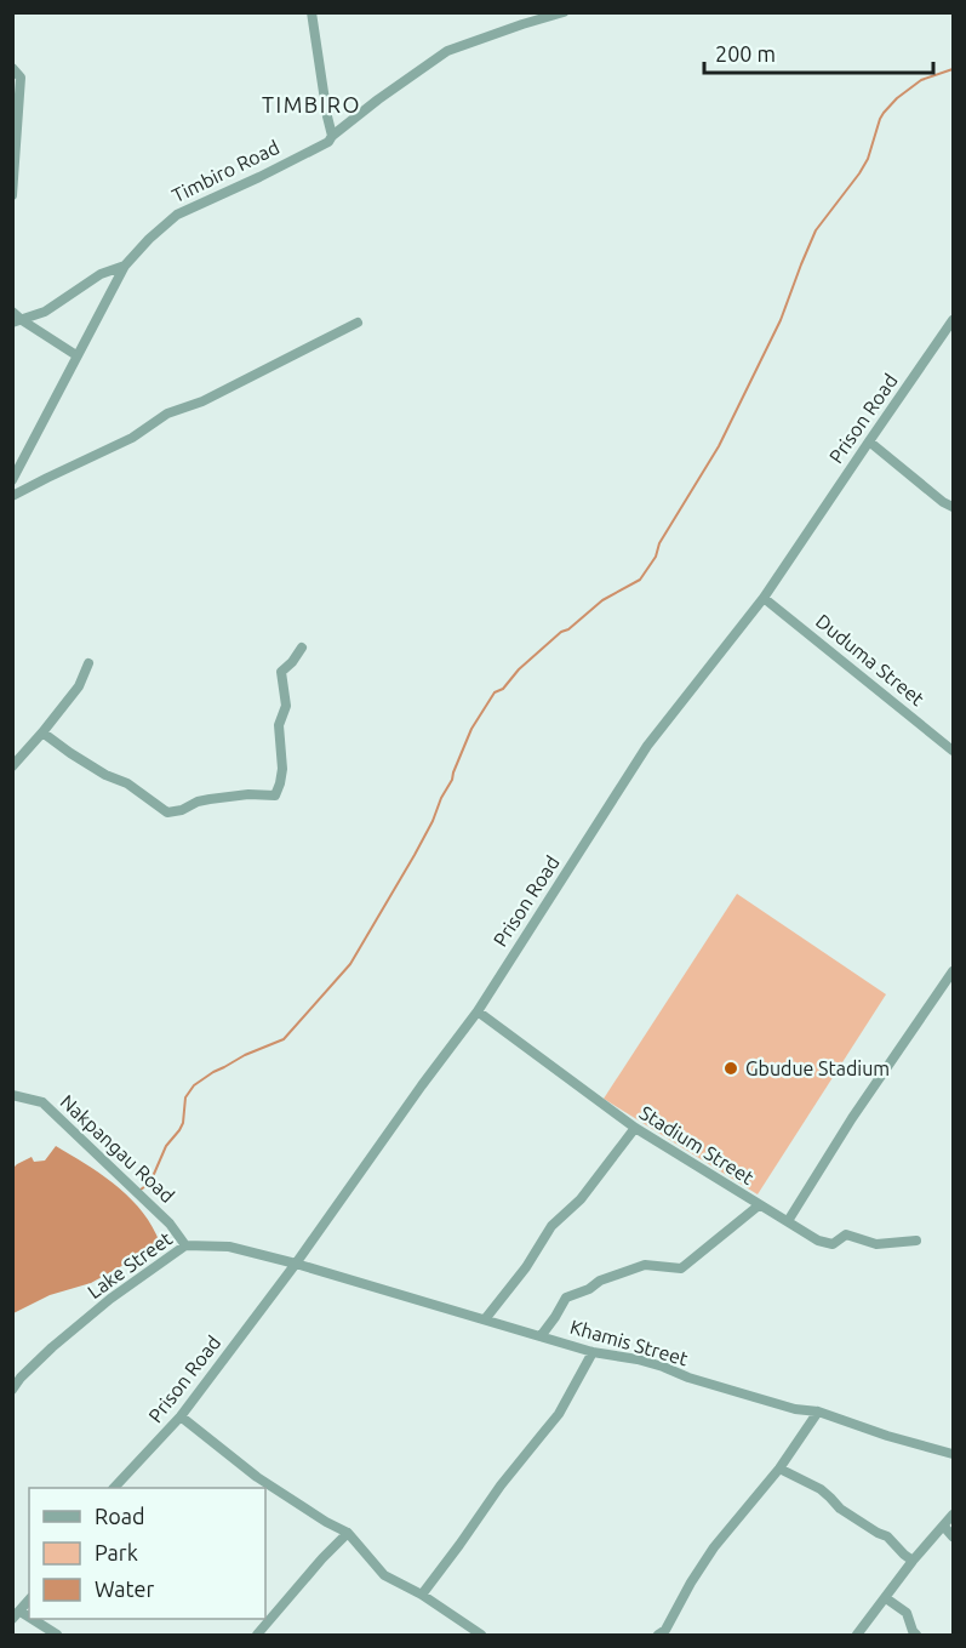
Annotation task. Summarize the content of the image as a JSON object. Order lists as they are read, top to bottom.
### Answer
{
  "streets": {
    "street": [
      "Timbiro Road",
      "Prison Road",
      "Duduma Street",
      "Stadium Street",
      "Nakpangau Road",
      "Lake Street",
      "Khamis Street"
    ]
  },
  "crossings": [
    ["Prison Road", "Duduma Street"],
    ["Prison Road", "Stadium Street"],
    ["Prison Road", "Lake Street"],
    ["Prison Road", "Khamis Street"],
    ["Nakpangau Road", "Lake Street"],
    ["Lake Street", "Khamis Street"]
  ],
  "districts": ["TIMBIRO"],
  "places": ["Gbudue Stadium"],
  "legend": ["Road", "Park", "Water"],
  "scale_bar": "200 m"
}
